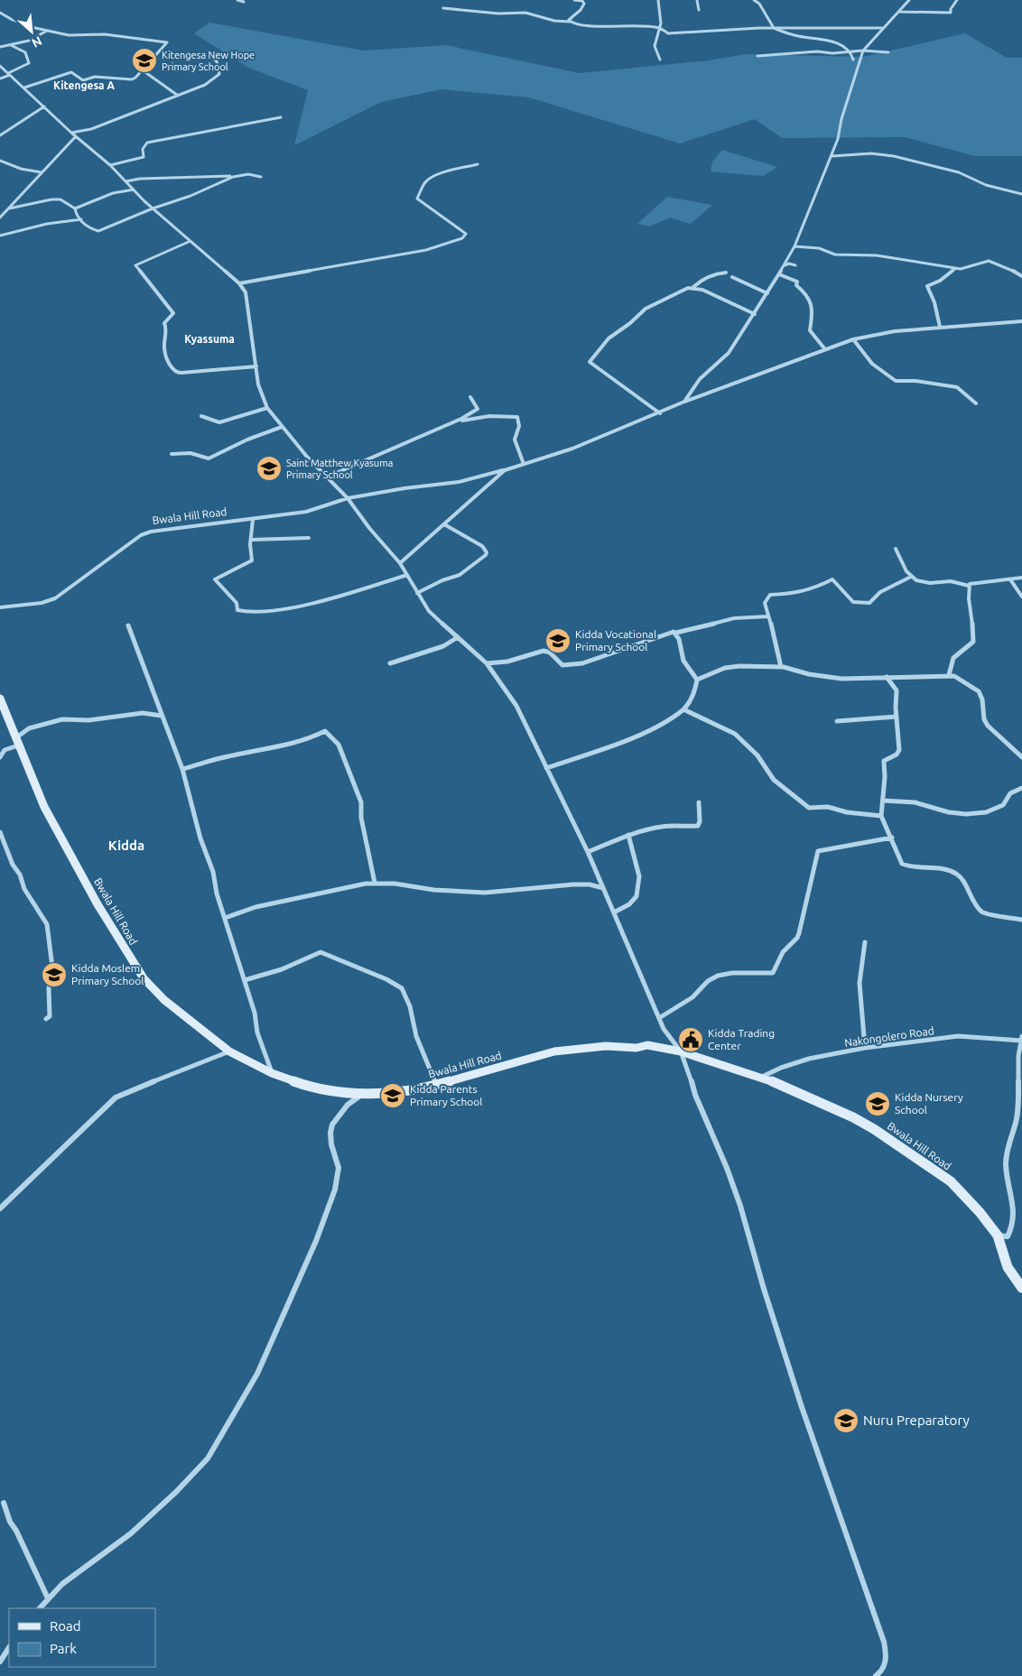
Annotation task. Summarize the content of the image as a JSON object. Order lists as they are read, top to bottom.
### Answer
{
  "streets": {
    "street": ["Bwala Hill Road", "Nakongolero Road"]
  },
  "crossings": [
    ["Bwala Hill Road", "Nakongolero Road"]
  ],
  "districts": ["Kitengesa A", "Kyassuma", "Kidda"],
  "places": {
    "school or university": [
      "Kitengesa New Hope Primary School",
      "Saint Matthew Kyasuma Primary School",
      "Kidda Vocational Primary School",
      "Kidda Moslem Primary School",
      "Kidda Parents Primary School",
      "Kidda Nursery School",
      "Nuru Preparatory"
    ],
    "public building": ["Kidda Trading Center"]
  },
  "legend": ["Road", "Park"],
  "north": "bottom right"
}
